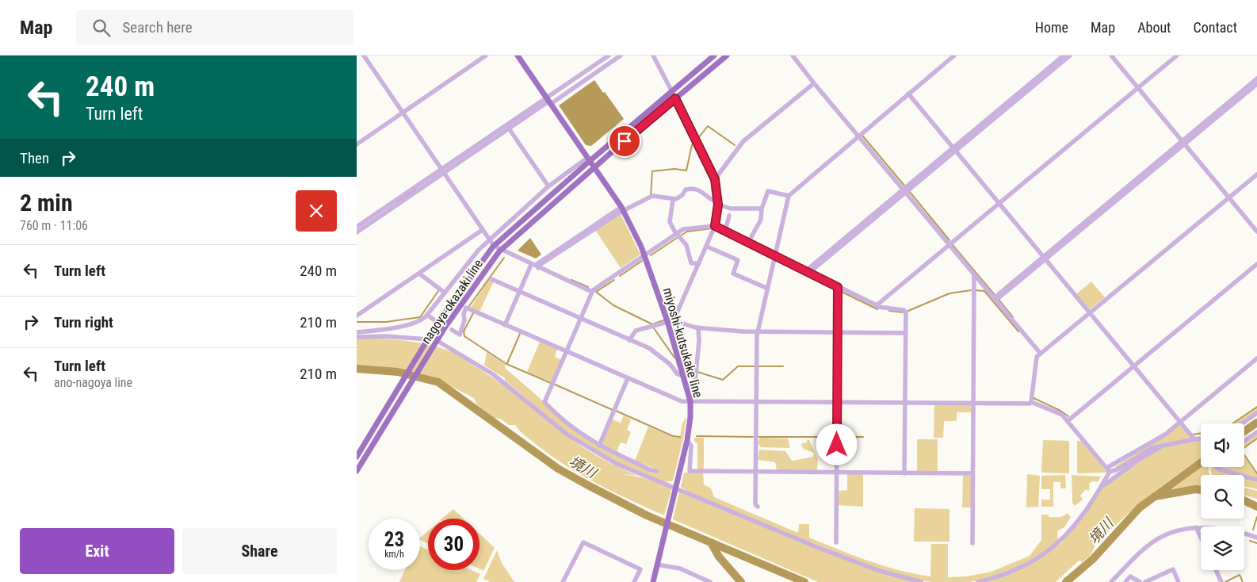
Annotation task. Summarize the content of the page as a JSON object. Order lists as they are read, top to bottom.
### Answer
{
  "streets": {
    "main road": ["nagoya-okazaki line", "miyoshi-kutsukake line"]
  },
  "crossings": [
    ["nagoya-okazaki line", "miyoshi-kutsukake line"]
  ],
  "water": ["境川"],
  "page": {
    "header": "Map",
    "search": "Search here",
    "nav": [
      "Home",
      "Map",
      "About",
      "Contact"
    ],
    "turn": ["240 m", "Turn left"],
    "then": "Then",
    "heading": ["2 min", "760 m · 11:06"],
    "list": [
      {
        "name": "Turn left",
        "value": "240 m"
      },
      {
        "name": "Turn right",
        "value": "210 m"
      },
      {
        "name": "Turn left",
        "note": "ano-nagoya line",
        "value": "210 m"
      }
    ],
    "speed": "23 km/h",
    "limit": "30",
    "buttons": ["Exit", "Share"]
  }
}
